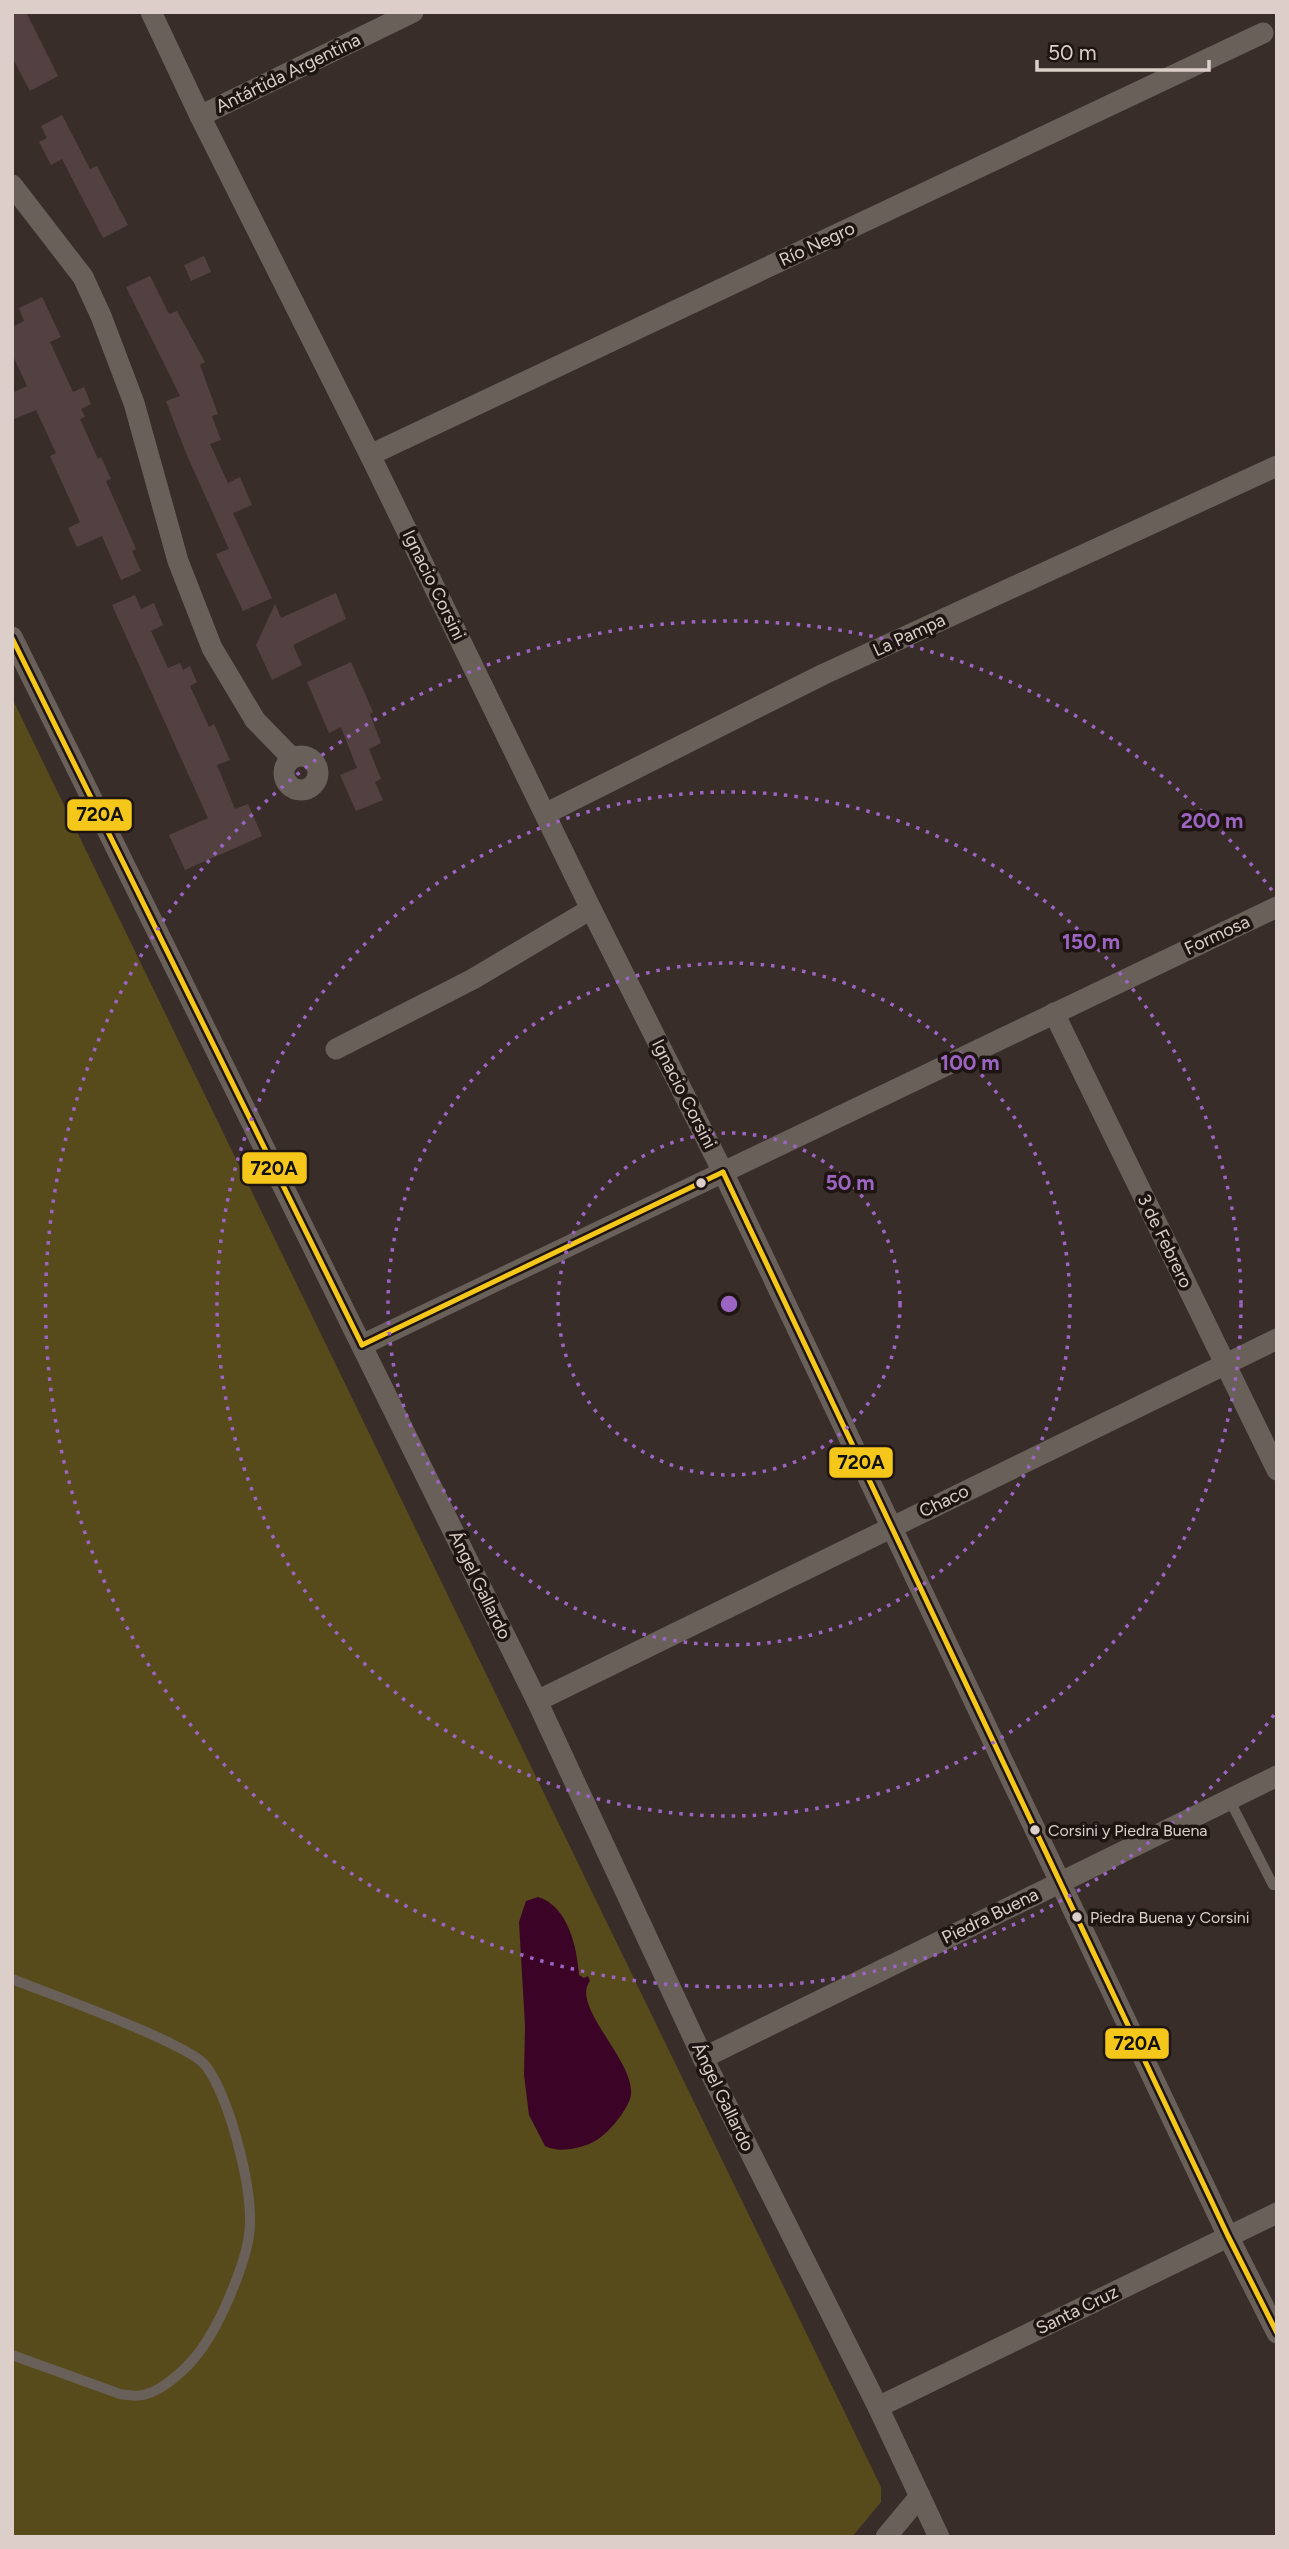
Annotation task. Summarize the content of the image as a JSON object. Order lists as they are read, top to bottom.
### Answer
{
  "streets": {
    "street": [
      "Antártida Argentina",
      "Río Negro",
      "Ignacio Corsini",
      "La Pampa",
      "Formosa",
      "3 de Febrero",
      "Chaco",
      "Ángel Gallardo",
      "Piedra Buena",
      "Santa Cruz"
    ]
  },
  "crossings": [
    ["Antártida Argentina", "Ignacio Corsini"],
    ["Río Negro", "Ignacio Corsini"],
    ["Ignacio Corsini", "La Pampa"],
    ["Ignacio Corsini", "Formosa"],
    ["Ignacio Corsini", "Chaco"],
    ["Ignacio Corsini", "Piedra Buena"],
    ["Ignacio Corsini", "Santa Cruz"],
    ["Formosa", "3 de Febrero"],
    ["Formosa", "Ángel Gallardo"],
    ["3 de Febrero", "Chaco"],
    ["Chaco", "Ángel Gallardo"],
    ["Ángel Gallardo", "Piedra Buena"],
    ["Ángel Gallardo", "Santa Cruz"]
  ],
  "places": ["Corsini y Piedra Buena", "Piedra Buena y Corsini"],
  "lines": ["transit line 720A"],
  "scale_bar": "50 m",
  "rings": [
    "200 m",
    "150 m",
    "100 m",
    "50 m"
  ]
}
